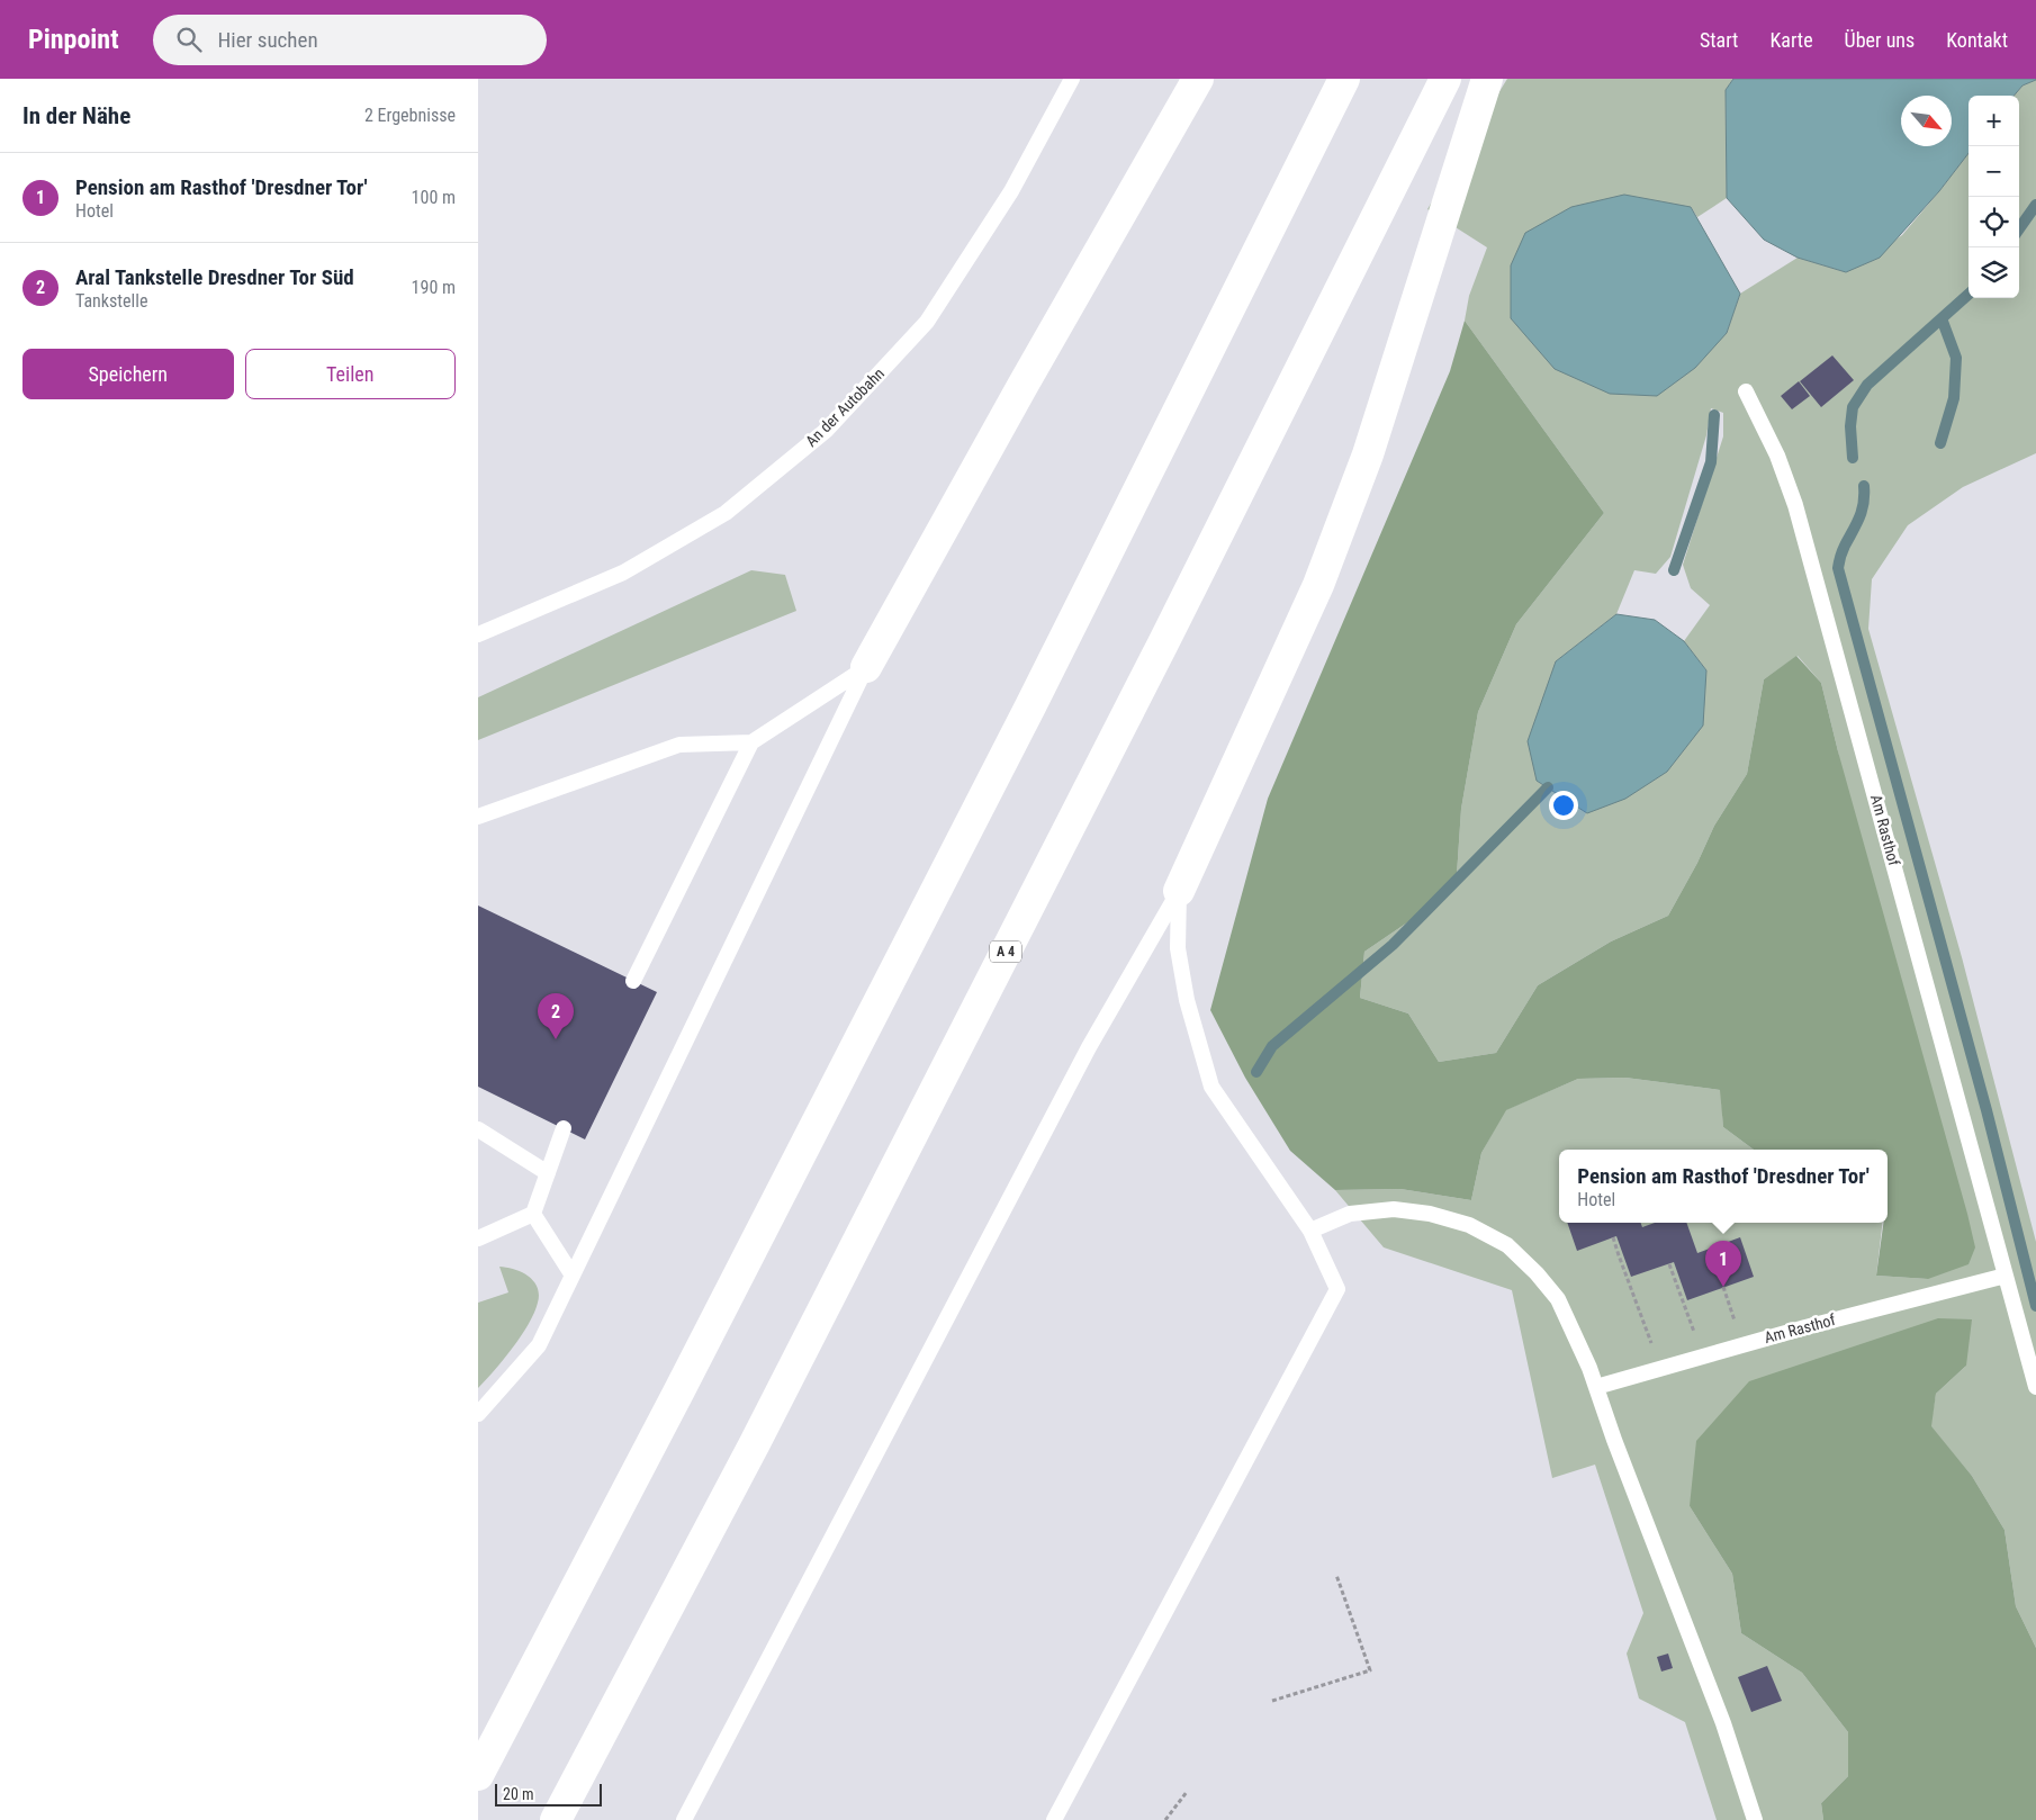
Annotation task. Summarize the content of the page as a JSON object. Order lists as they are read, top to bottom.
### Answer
{
  "streets": {
    "highway": ["A 4"],
    "lane": ["An der Autobahn", "Am Rasthof"]
  },
  "scale_bar": "20 m",
  "north": "bottom right",
  "page": {
    "header": "Pinpoint",
    "search": "Hier suchen",
    "nav": [
      "Start",
      "Karte",
      "Über uns",
      "Kontakt"
    ],
    "heading": ["In der Nähe", "2 Ergebnisse"],
    "map_buttons": ["+", "−"],
    "list": [
      {
        "mark": "1",
        "name": "Pension am Rasthof 'Dresdner Tor'",
        "note": "Hotel",
        "value": "100 m"
      },
      {
        "mark": "2",
        "name": "Aral Tankstelle Dresdner Tor Süd",
        "note": "Tankstelle",
        "value": "190 m"
      }
    ],
    "buttons": ["Speichern", "Teilen"],
    "pins": ["2", "1"],
    "popup": ["Pension am Rasthof 'Dresdner Tor'", "Hotel"],
    "scale": "20 m"
  }
}
